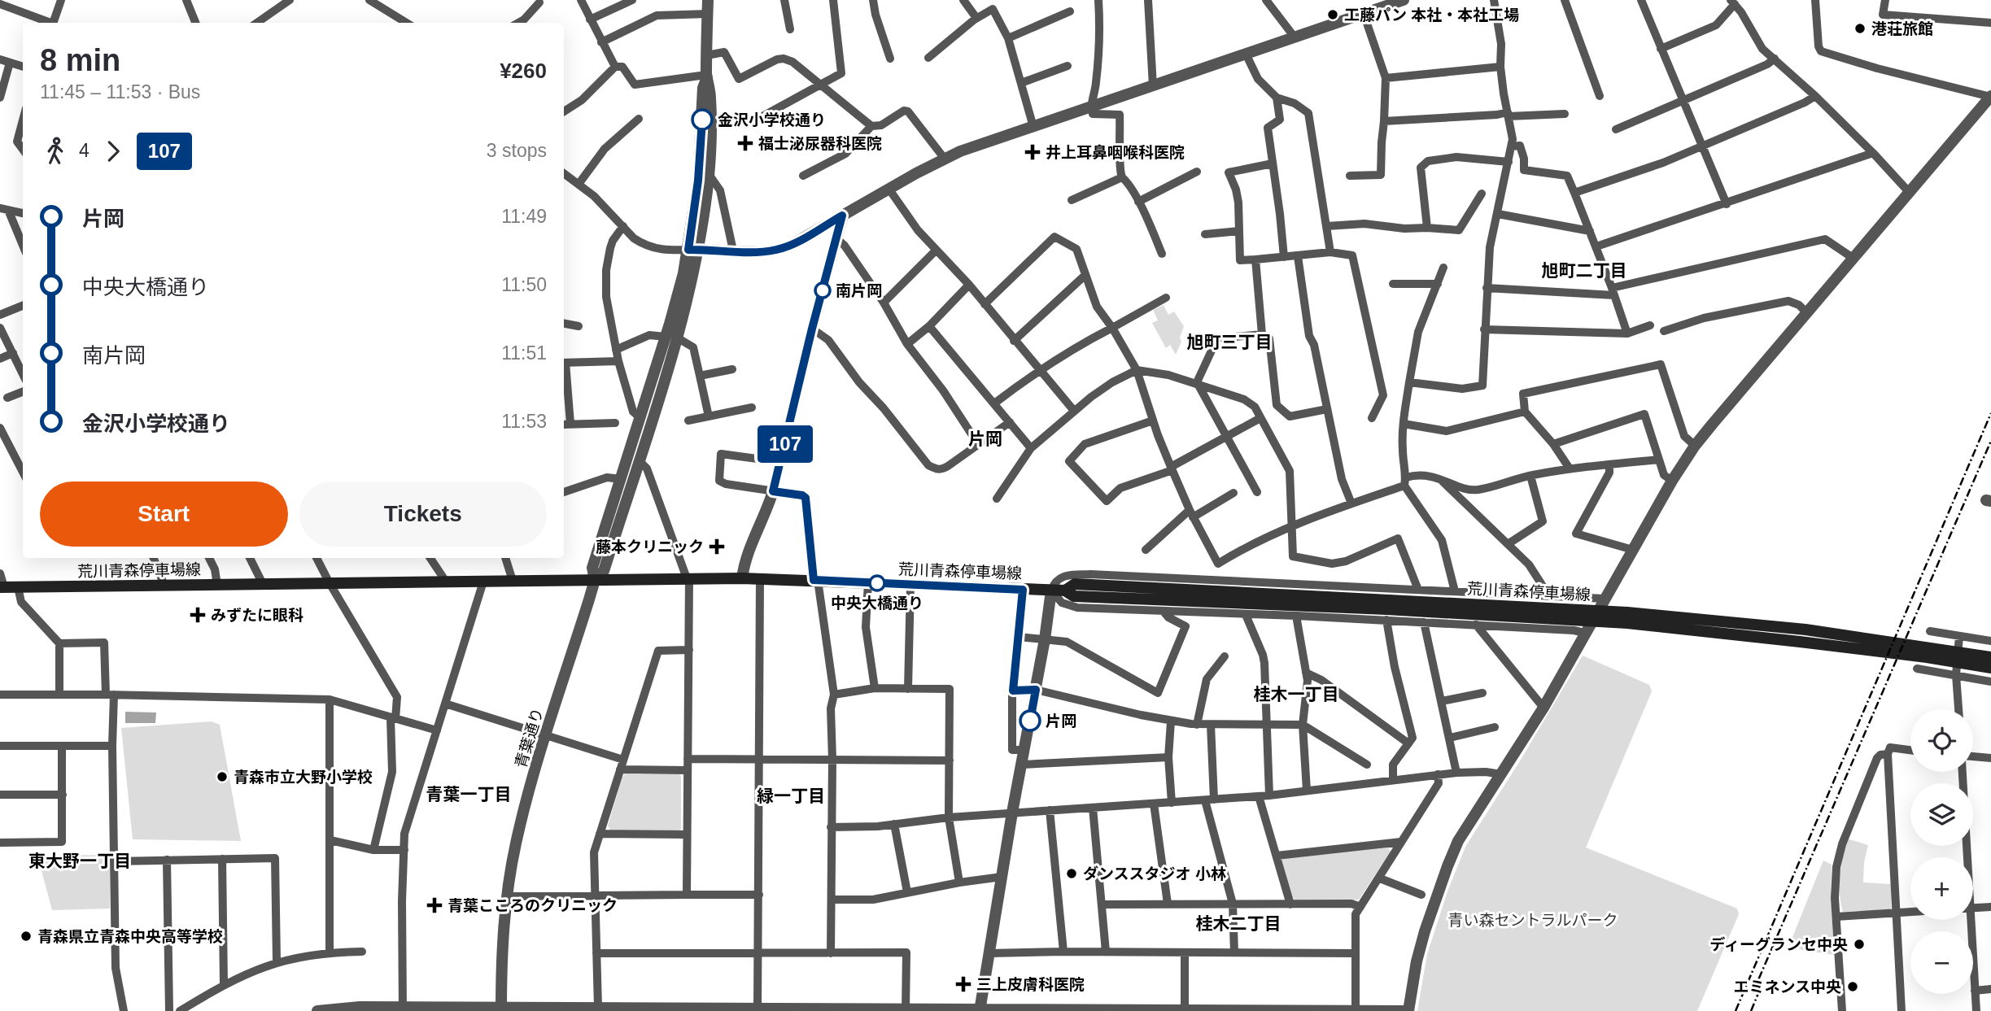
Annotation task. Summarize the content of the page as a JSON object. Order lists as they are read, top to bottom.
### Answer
{
  "streets": {
    "main road": ["荒川青森停車場線"],
    "street": ["青葉通り"]
  },
  "crossings": [
    ["荒川青森停車場線", "青葉通り"]
  ],
  "districts": [
    "旭町二丁目",
    "旭町三丁目",
    "片岡",
    "桂木一丁目",
    "青葉一丁目",
    "緑一丁目",
    "東大野一丁目",
    "桂木二丁目"
  ],
  "parks": ["青い森セントラルパーク"],
  "places": {
    "other": [
      "工藤パン 本社・本社工場",
      "港荘旅館",
      "金沢小学校通り",
      "南片岡",
      "中央大橋通り",
      "片岡",
      "青森市立大野小学校",
      "ダンススタジオ 小林",
      "青森県立青森中央高等学校",
      "ディーグランセ中央",
      "エミネンス中央"
    ],
    "health": [
      "福士泌尿器科医院",
      "井上耳鼻咽喉科医院",
      "藤本クリニック",
      "みずたに眼科",
      "青葉こころのクリニック",
      "三上皮膚科医院"
    ]
  },
  "lines": ["bus line 107"],
  "page": {
    "on_map": "107",
    "heading": ["8 min", "11:45 – 11:53 · Bus", "¥260"],
    "legs": ["4", "107", "3 stops"],
    "list": [
      {
        "name": "片岡",
        "value": "11:49"
      },
      {
        "name": "中央大橋通り",
        "value": "11:50"
      },
      {
        "name": "南片岡",
        "value": "11:51"
      },
      {
        "name": "金沢小学校通り",
        "value": "11:53"
      }
    ],
    "buttons": ["Start", "Tickets"],
    "map_buttons": ["+", "−"]
  }
}
